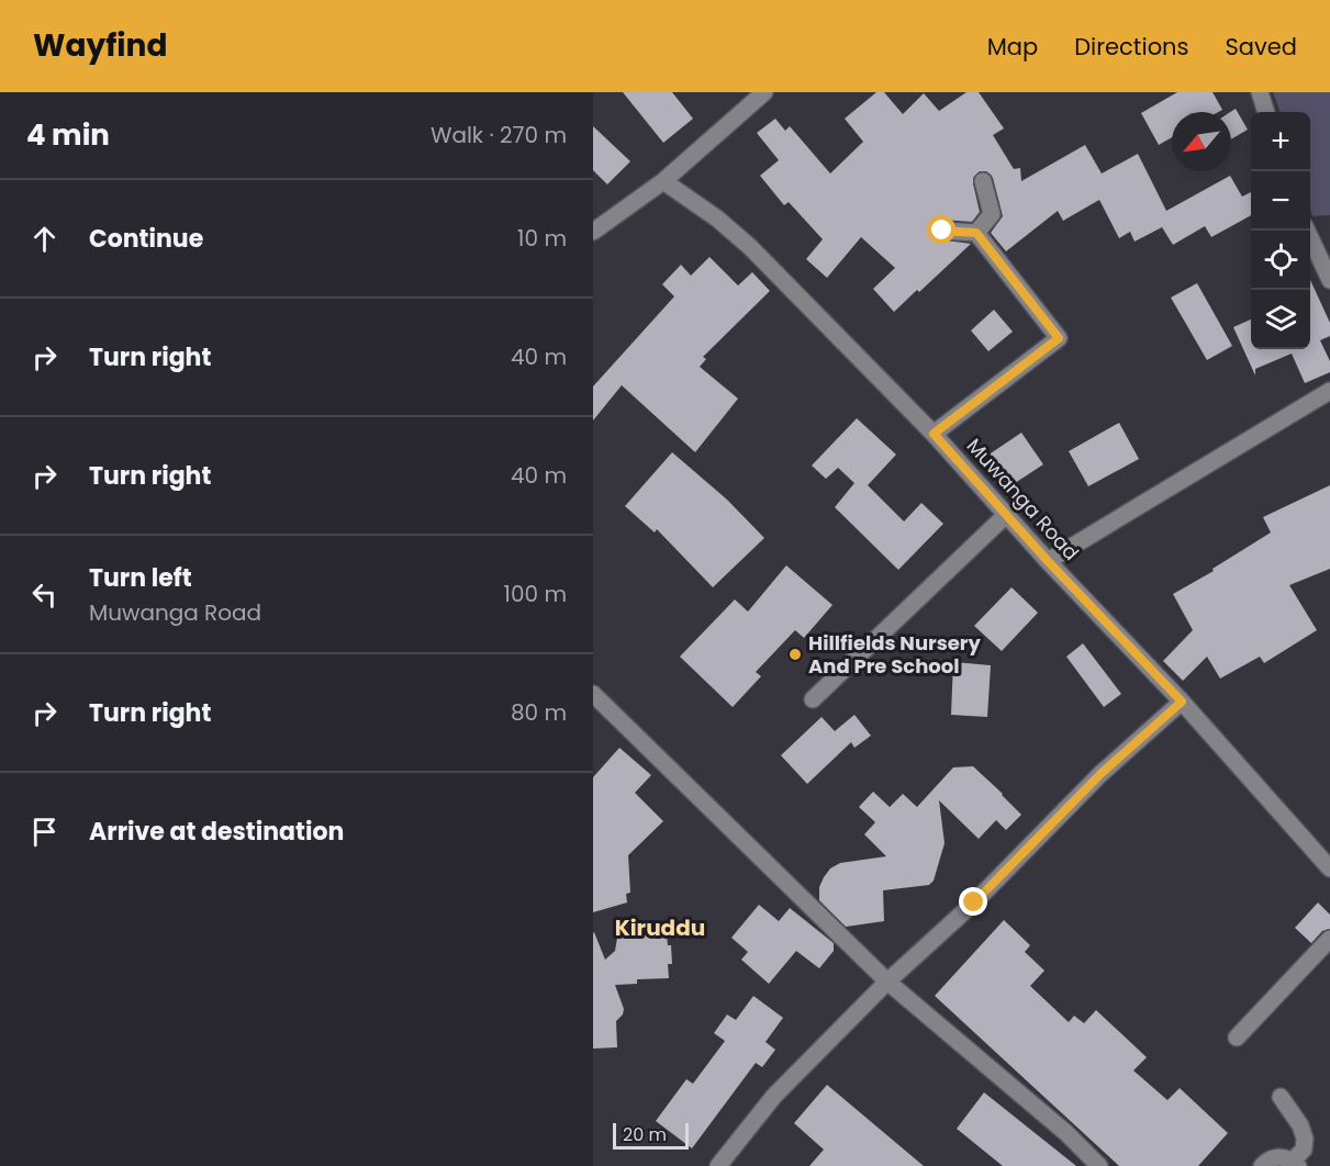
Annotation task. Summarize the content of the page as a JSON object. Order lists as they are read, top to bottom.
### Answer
{
  "streets": {
    "street": ["Muwanga Road"]
  },
  "districts": ["Kiruddu"],
  "places": ["Hillfields Nursery And Pre School"],
  "scale_bar": "20 m",
  "north": "bottom left",
  "page": {
    "header": "Wayfind",
    "nav": ["Map", "Directions", "Saved"],
    "heading": ["4 min", "Walk · 270 m"],
    "map_buttons": ["+", "−"],
    "list": [
      ["Continue", "10 m"],
      ["Turn right", "40 m"],
      ["Turn right", "40 m"],
      ["Turn left", "Muwanga Road", "100 m"],
      ["Turn right", "80 m"],
      "Arrive at destination"
    ],
    "scale": "20 m"
  }
}
